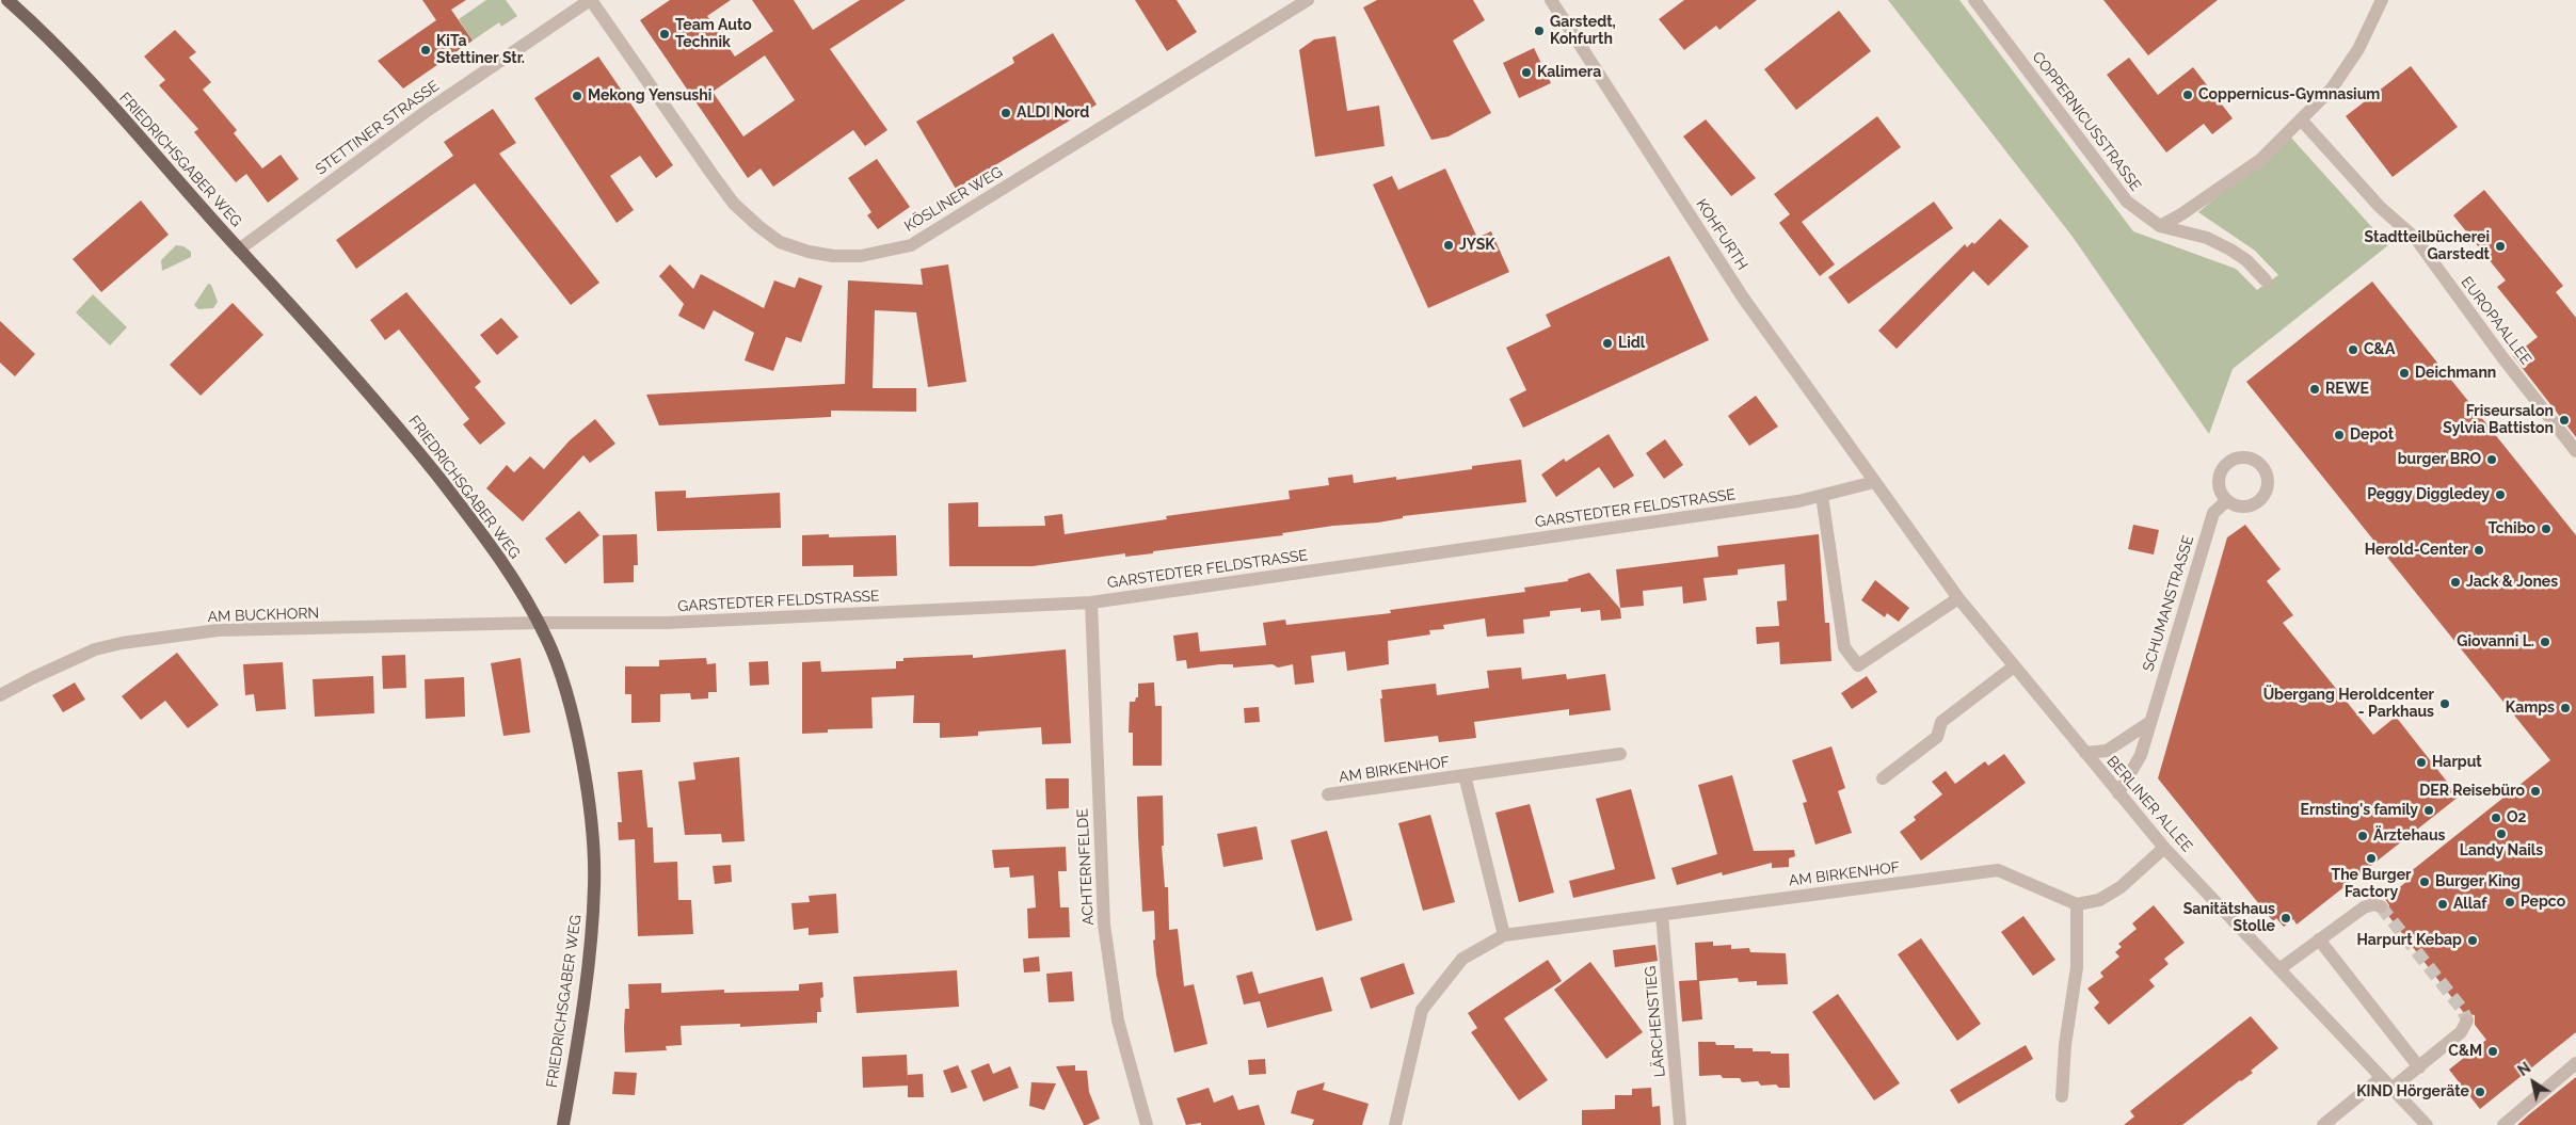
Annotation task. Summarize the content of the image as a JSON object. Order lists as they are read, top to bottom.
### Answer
{
  "streets": {
    "main road": ["FRIEDRICHSGABER WEG"],
    "street": [
      "COPPERNICUSSTRASSE",
      "STETTINER STRASSE",
      "KÖSLINER WEG",
      "KOHFURTH",
      "EUROPAALLEE",
      "GARSTEDTER FELDSTRASSE",
      "SCHUMANSTRASSE",
      "AM BUCKHORN",
      "AM BIRKENHOF",
      "BERLINER ALLEE",
      "ACHTERNFELDE",
      "LÄRCHENSTIEG"
    ]
  },
  "crossings": [
    ["STETTINER STRASSE", "FRIEDRICHSGABER WEG"],
    ["STETTINER STRASSE", "KÖSLINER WEG"],
    ["FRIEDRICHSGABER WEG", "GARSTEDTER FELDSTRASSE"],
    ["FRIEDRICHSGABER WEG", "AM BUCKHORN"],
    ["KOHFURTH", "GARSTEDTER FELDSTRASSE"],
    ["KOHFURTH", "BERLINER ALLEE"],
    ["GARSTEDTER FELDSTRASSE", "AM BUCKHORN"],
    ["GARSTEDTER FELDSTRASSE", "BERLINER ALLEE"],
    ["GARSTEDTER FELDSTRASSE", "ACHTERNFELDE"],
    ["SCHUMANSTRASSE", "BERLINER ALLEE"],
    ["AM BIRKENHOF", "LÄRCHENSTIEG"]
  ],
  "places": [
    "Garstedt, Kohfurth",
    "Team Auto Technik",
    "KiTa Stettiner Str.",
    "Kalimera",
    "Coppernicus-Gymnasium",
    "Mekong Yensushi",
    "ALDI Nord",
    "JYSK",
    "Stadtteilbücherei Garstedt",
    "Lidl",
    "C&A",
    "Deichmann",
    "REWE",
    "Friseursalon Sylvia Battiston",
    "Depot",
    "burger BRO",
    "Peggy Diggledey",
    "Tchibo",
    "Herold-Center",
    "Jack & Jones",
    "Giovanni L.",
    "Übergang Heroldcenter - Parkhaus",
    "Kamps",
    "Harput",
    "DER Reisebüro",
    "Ernsting's family",
    "O2",
    "Landy Nails",
    "Ärztehaus",
    "The Burger Factory",
    "Burger King",
    "Pepco",
    "Allaf",
    "Sanitätshaus Stolle",
    "Harpurt Kebap",
    "C&M",
    "KIND Hörgeräte"
  ],
  "north": "top left"
}
